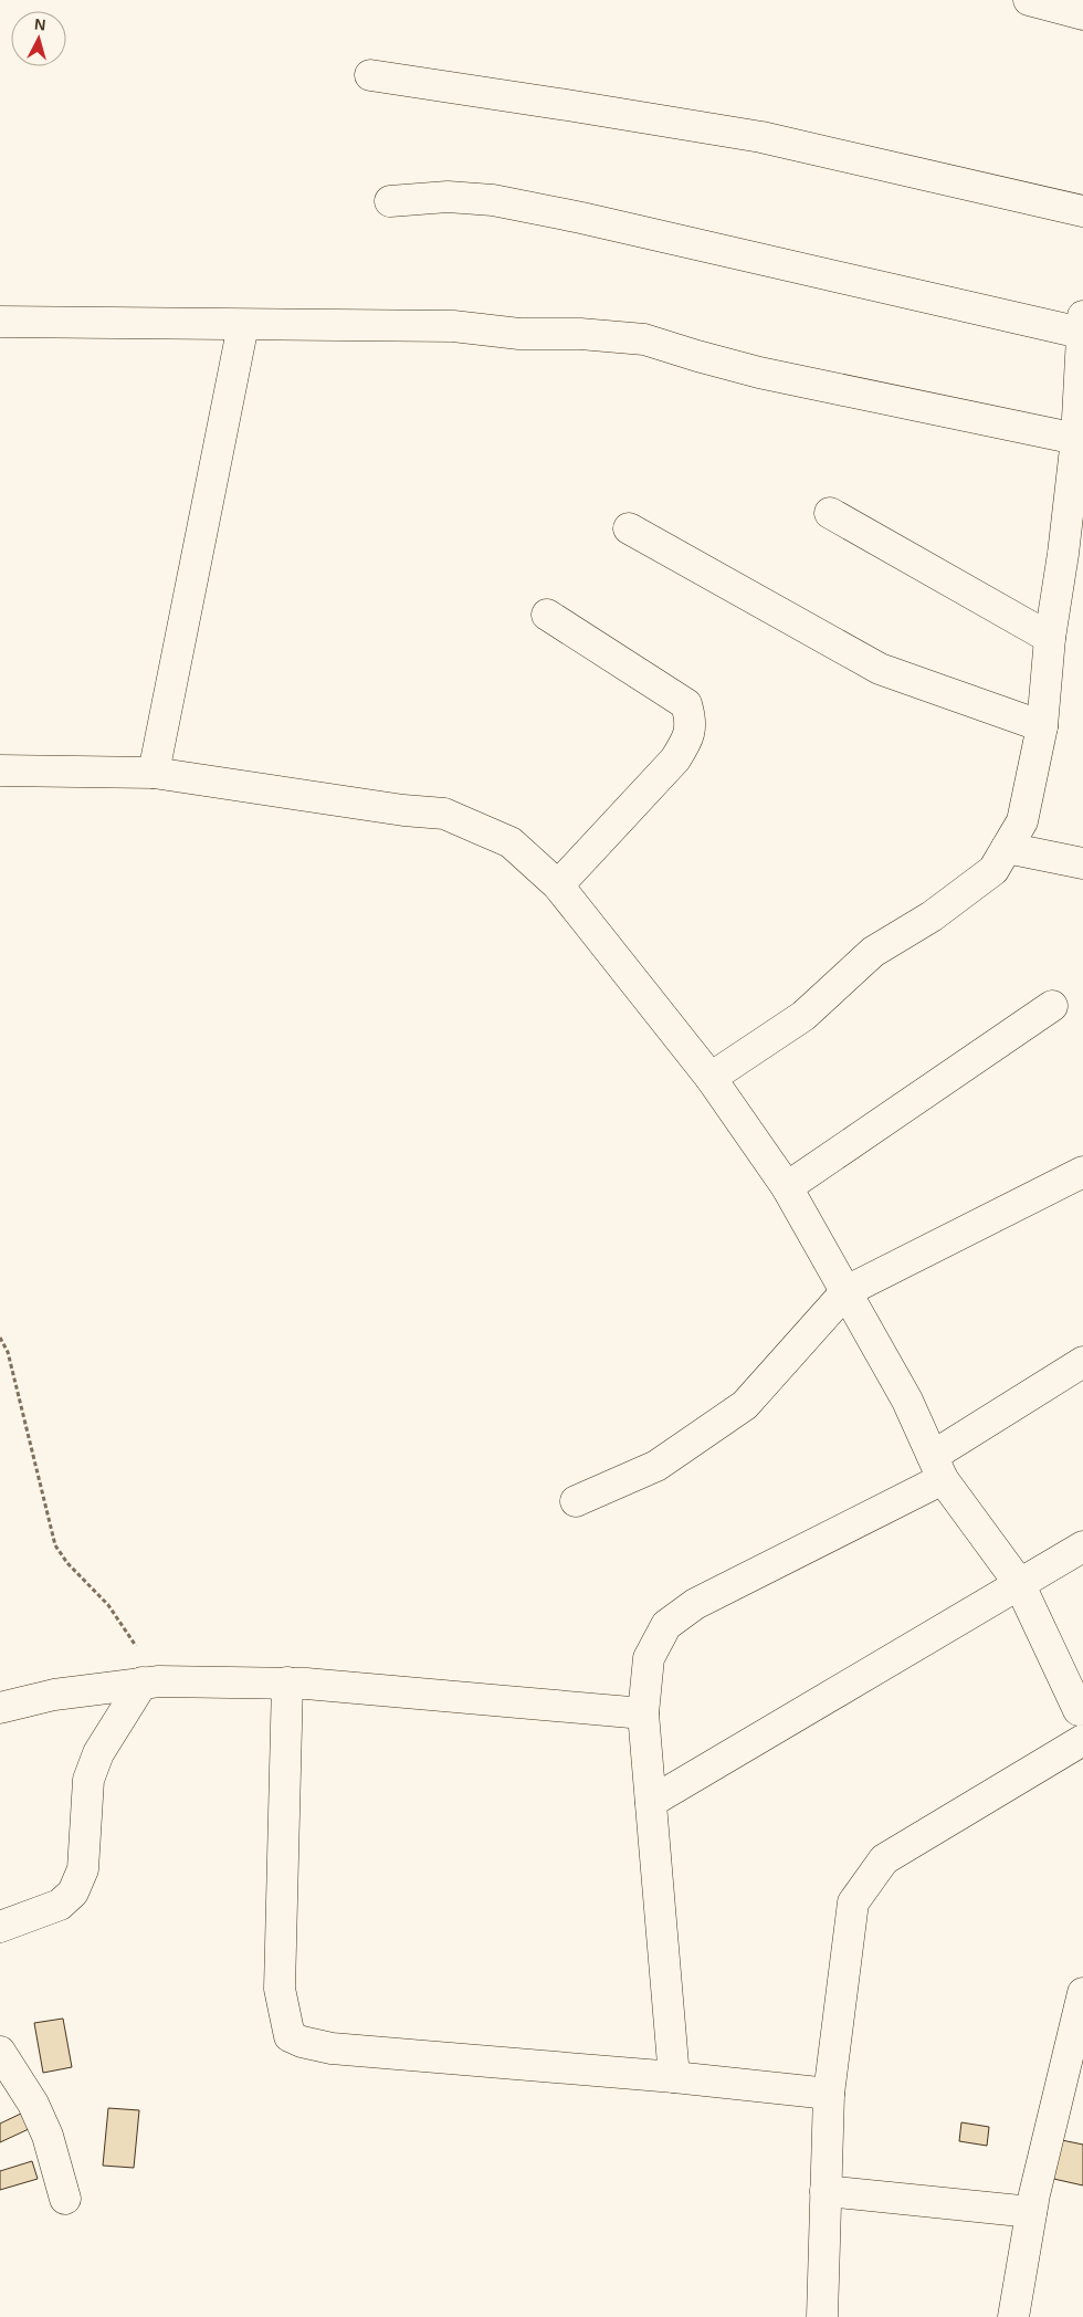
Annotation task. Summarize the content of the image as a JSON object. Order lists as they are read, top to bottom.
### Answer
{
  "north": "top"
}
